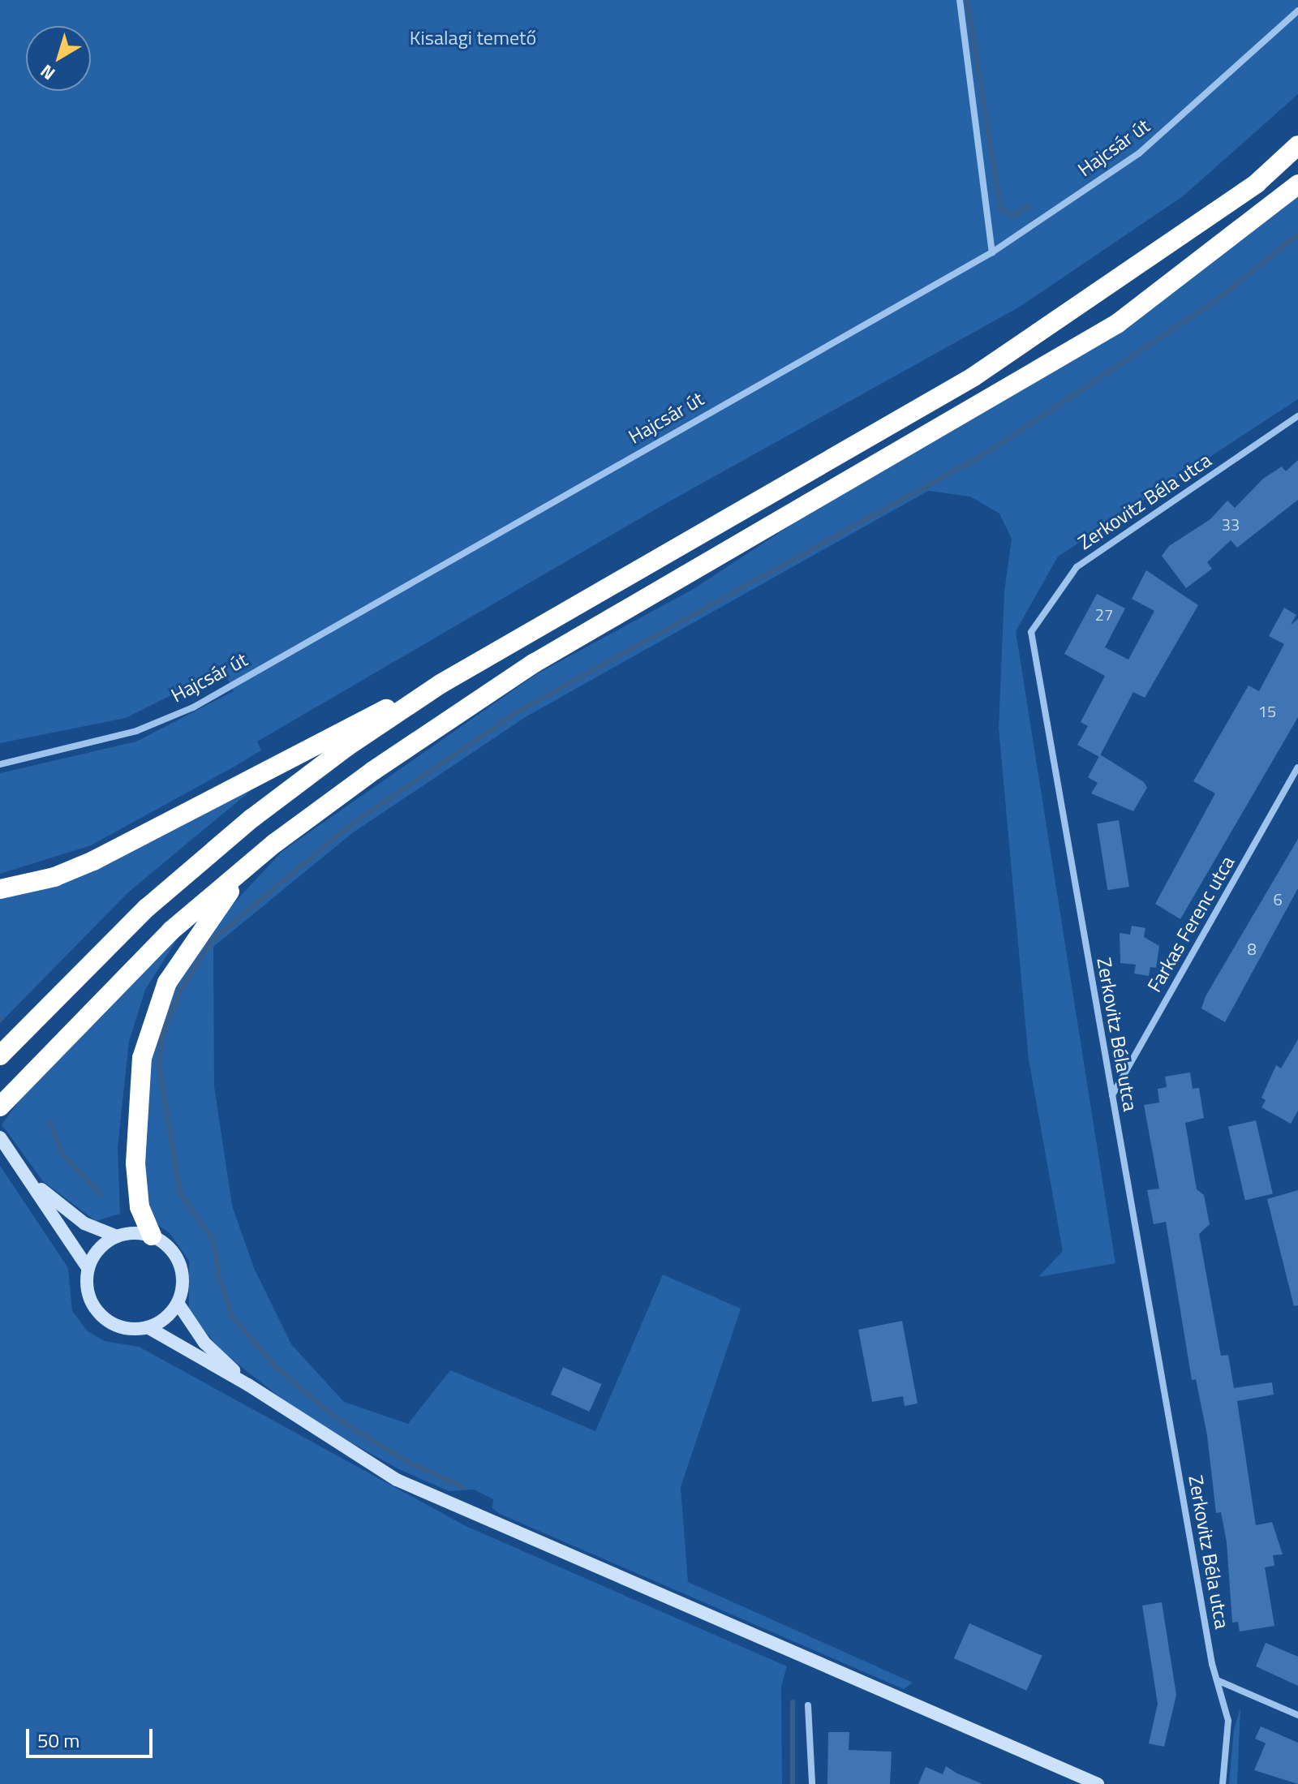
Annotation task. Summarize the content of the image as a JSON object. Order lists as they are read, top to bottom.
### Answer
{
  "streets": {
    "street": ["Hajcsár út", "Zerkovitz Béla utca", "Farkas Ferenc utca"]
  },
  "crossings": [
    ["Zerkovitz Béla utca", "Farkas Ferenc utca"]
  ],
  "parks": ["Kisalagi temető"],
  "house_numbers": [
    "33",
    "27",
    "15",
    "6",
    "8"
  ],
  "scale_bar": "50 m",
  "north": "bottom left"
}
